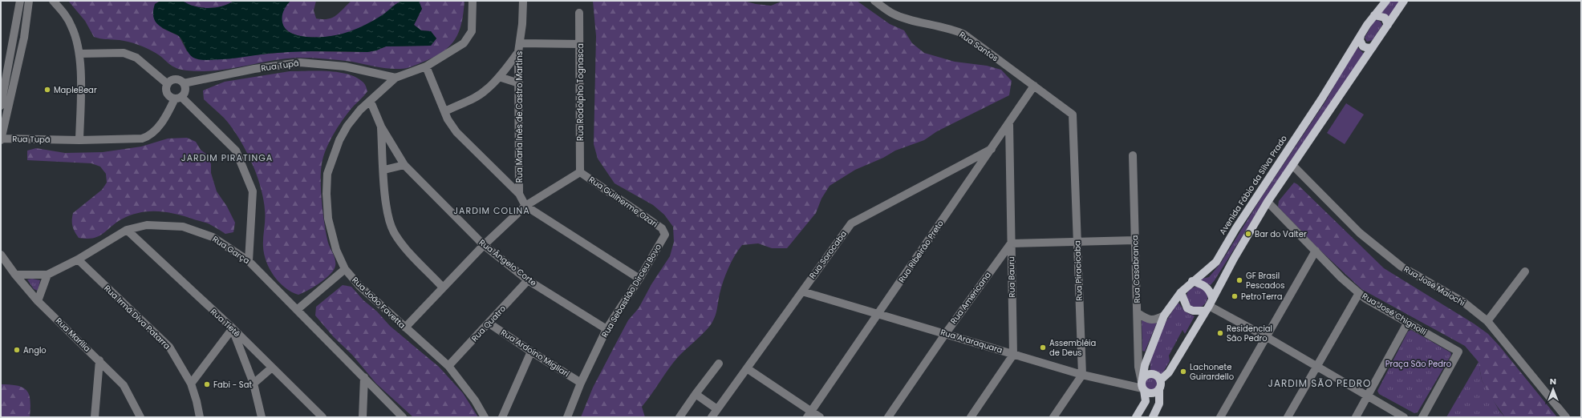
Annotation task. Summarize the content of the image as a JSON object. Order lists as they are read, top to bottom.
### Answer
{
  "streets": {
    "main road": ["Avenida Fábio da Silva Prado"],
    "street": [
      "Rua Santos",
      "Rua Tupã",
      "Rua Rodolpho Tognasca",
      "Rua Maria Inês de Castro Martins",
      "Rua Guilherme Ozari",
      "Rua Garça",
      "Rua Ribeirão Preto",
      "Rua Sorocaba",
      "Rua Ângelo Corte",
      "Rua Casabranca",
      "Rua Piracicaba",
      "Rua Bauru",
      "Rua José Maiochi",
      "Rua Sebastião Dirceu Bovo",
      "Rua Americana",
      "Rua João Favetta",
      "Rua José Chignolli",
      "Rua Irmã Diva Patarra",
      "Rua Tietê",
      "Rua Quatro",
      "Rua Marília",
      "Rua Araraquara",
      "Rua Ardoíno Migliari"
    ]
  },
  "crossings": [
    ["Rua Santos", "Rua Ribeirão Preto"],
    ["Rua Santos", "Rua Piracicaba"],
    ["Rua Tupã", "Rua João Favetta"],
    ["Rua Rodolpho Tognasca", "Rua Guilherme Ozari"],
    ["Avenida Fábio da Silva Prado", "Rua Casabranca"],
    ["Avenida Fábio da Silva Prado", "Rua Araraquara"],
    ["Rua Guilherme Ozari", "Rua Sebastião Dirceu Bovo"],
    ["Rua Garça", "Rua Irmã Diva Patarra"],
    ["Rua Garça", "Rua Tietê"],
    ["Rua Garça", "Rua Marília"],
    ["Rua Ribeirão Preto", "Rua Sorocaba"],
    ["Rua Ribeirão Preto", "Rua Bauru"],
    ["Rua Ribeirão Preto", "Rua Araraquara"],
    ["Rua Sorocaba", "Rua Araraquara"],
    ["Rua Ângelo Corte", "Rua Sebastião Dirceu Bovo"],
    ["Rua Ângelo Corte", "Rua João Favetta"],
    ["Rua Ângelo Corte", "Rua Quatro"],
    ["Rua Casabranca", "Rua Araraquara"],
    ["Rua Piracicaba", "Rua Araraquara"],
    ["Rua Bauru", "Rua Americana"],
    ["Rua Bauru", "Rua Araraquara"],
    ["Rua Sebastião Dirceu Bovo", "Rua Ardoíno Migliari"],
    ["Rua Americana", "Rua Araraquara"],
    ["Rua João Favetta", "Rua Quatro"],
    ["Rua Quatro", "Rua Ardoíno Migliari"]
  ],
  "districts": ["JARDIM PIRATINGA", "JARDIM COLINA", "JARDIM SÃO PEDRO"],
  "parks": ["Praça São Pedro"],
  "places": [
    "MapleBear",
    "Bar do Valter",
    "GF Brasil Pescados",
    "PetroTerra",
    "Residencial São Pedro",
    "Assembléia de Deus",
    "Anglo",
    "Lachonete Guirardello",
    "Fabi - Sat"
  ],
  "north": "top"
}
